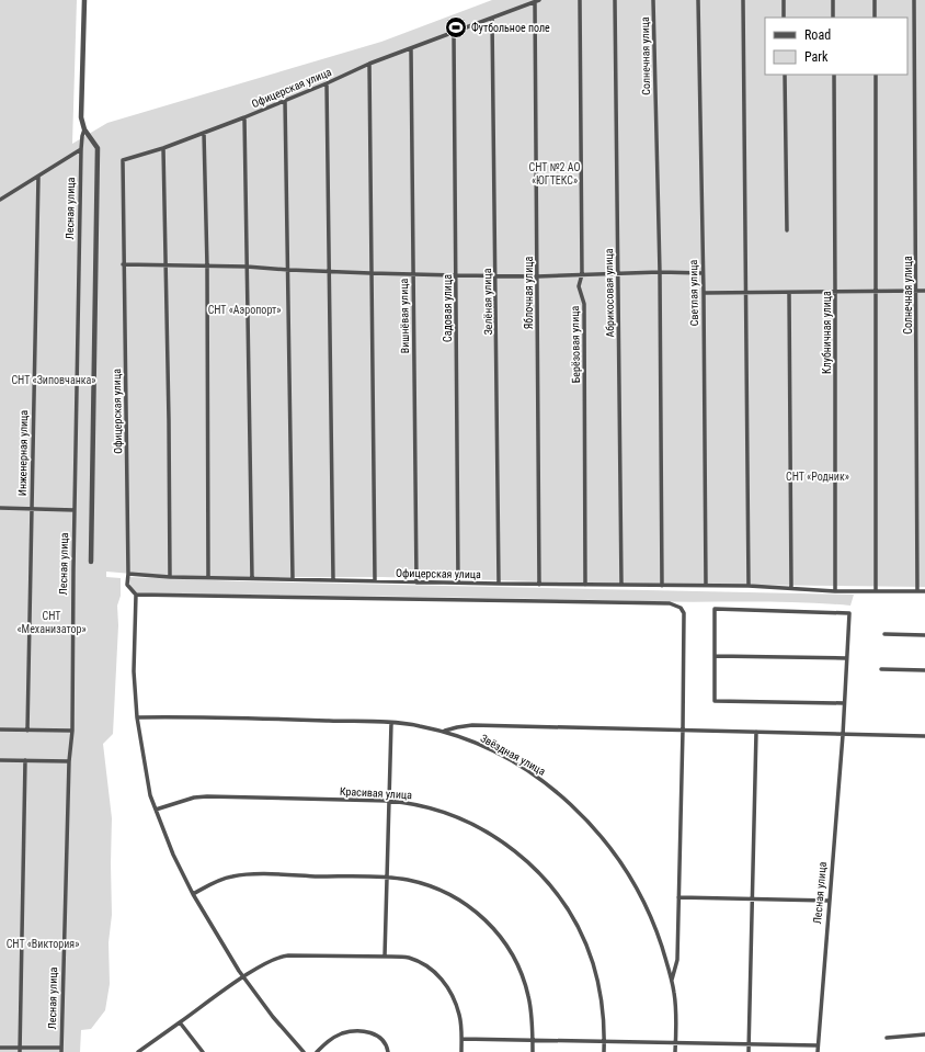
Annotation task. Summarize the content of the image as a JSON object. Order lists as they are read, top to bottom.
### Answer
{
  "streets": {
    "street": [
      "Солнечная улица",
      "Офицерская улица",
      "Лесная улица",
      "Яблочная улица",
      "Абрикосовая улица",
      "Светлая улица",
      "Зелёная улица",
      "Садовая улица",
      "Вишнёвая улица",
      "Клубничная улица",
      "Берёзовая улица",
      "Инженерная улица",
      "Звёздная улица",
      "Красивая улица"
    ]
  },
  "crossings": [
    ["Солнечная улица", "Офицерская улица"],
    ["Офицерская улица", "Яблочная улица"],
    ["Офицерская улица", "Абрикосовая улица"],
    ["Офицерская улица", "Светлая улица"],
    ["Офицерская улица", "Зелёная улица"],
    ["Офицерская улица", "Садовая улица"],
    ["Офицерская улица", "Вишнёвая улица"],
    ["Офицерская улица", "Клубничная улица"],
    ["Офицерская улица", "Берёзовая улица"]
  ],
  "parks": [
    "СНТ №2 АО «ЮГТЕКС»",
    "СНТ «Аэропорт»",
    "СНТ «Зиповчанка»",
    "СНТ «Родник»",
    "СНТ «Механизатор»",
    "СНТ «Виктория»"
  ],
  "places": {
    "sports": ["Футбольное поле"]
  },
  "legend": ["Road", "Park"]
}
